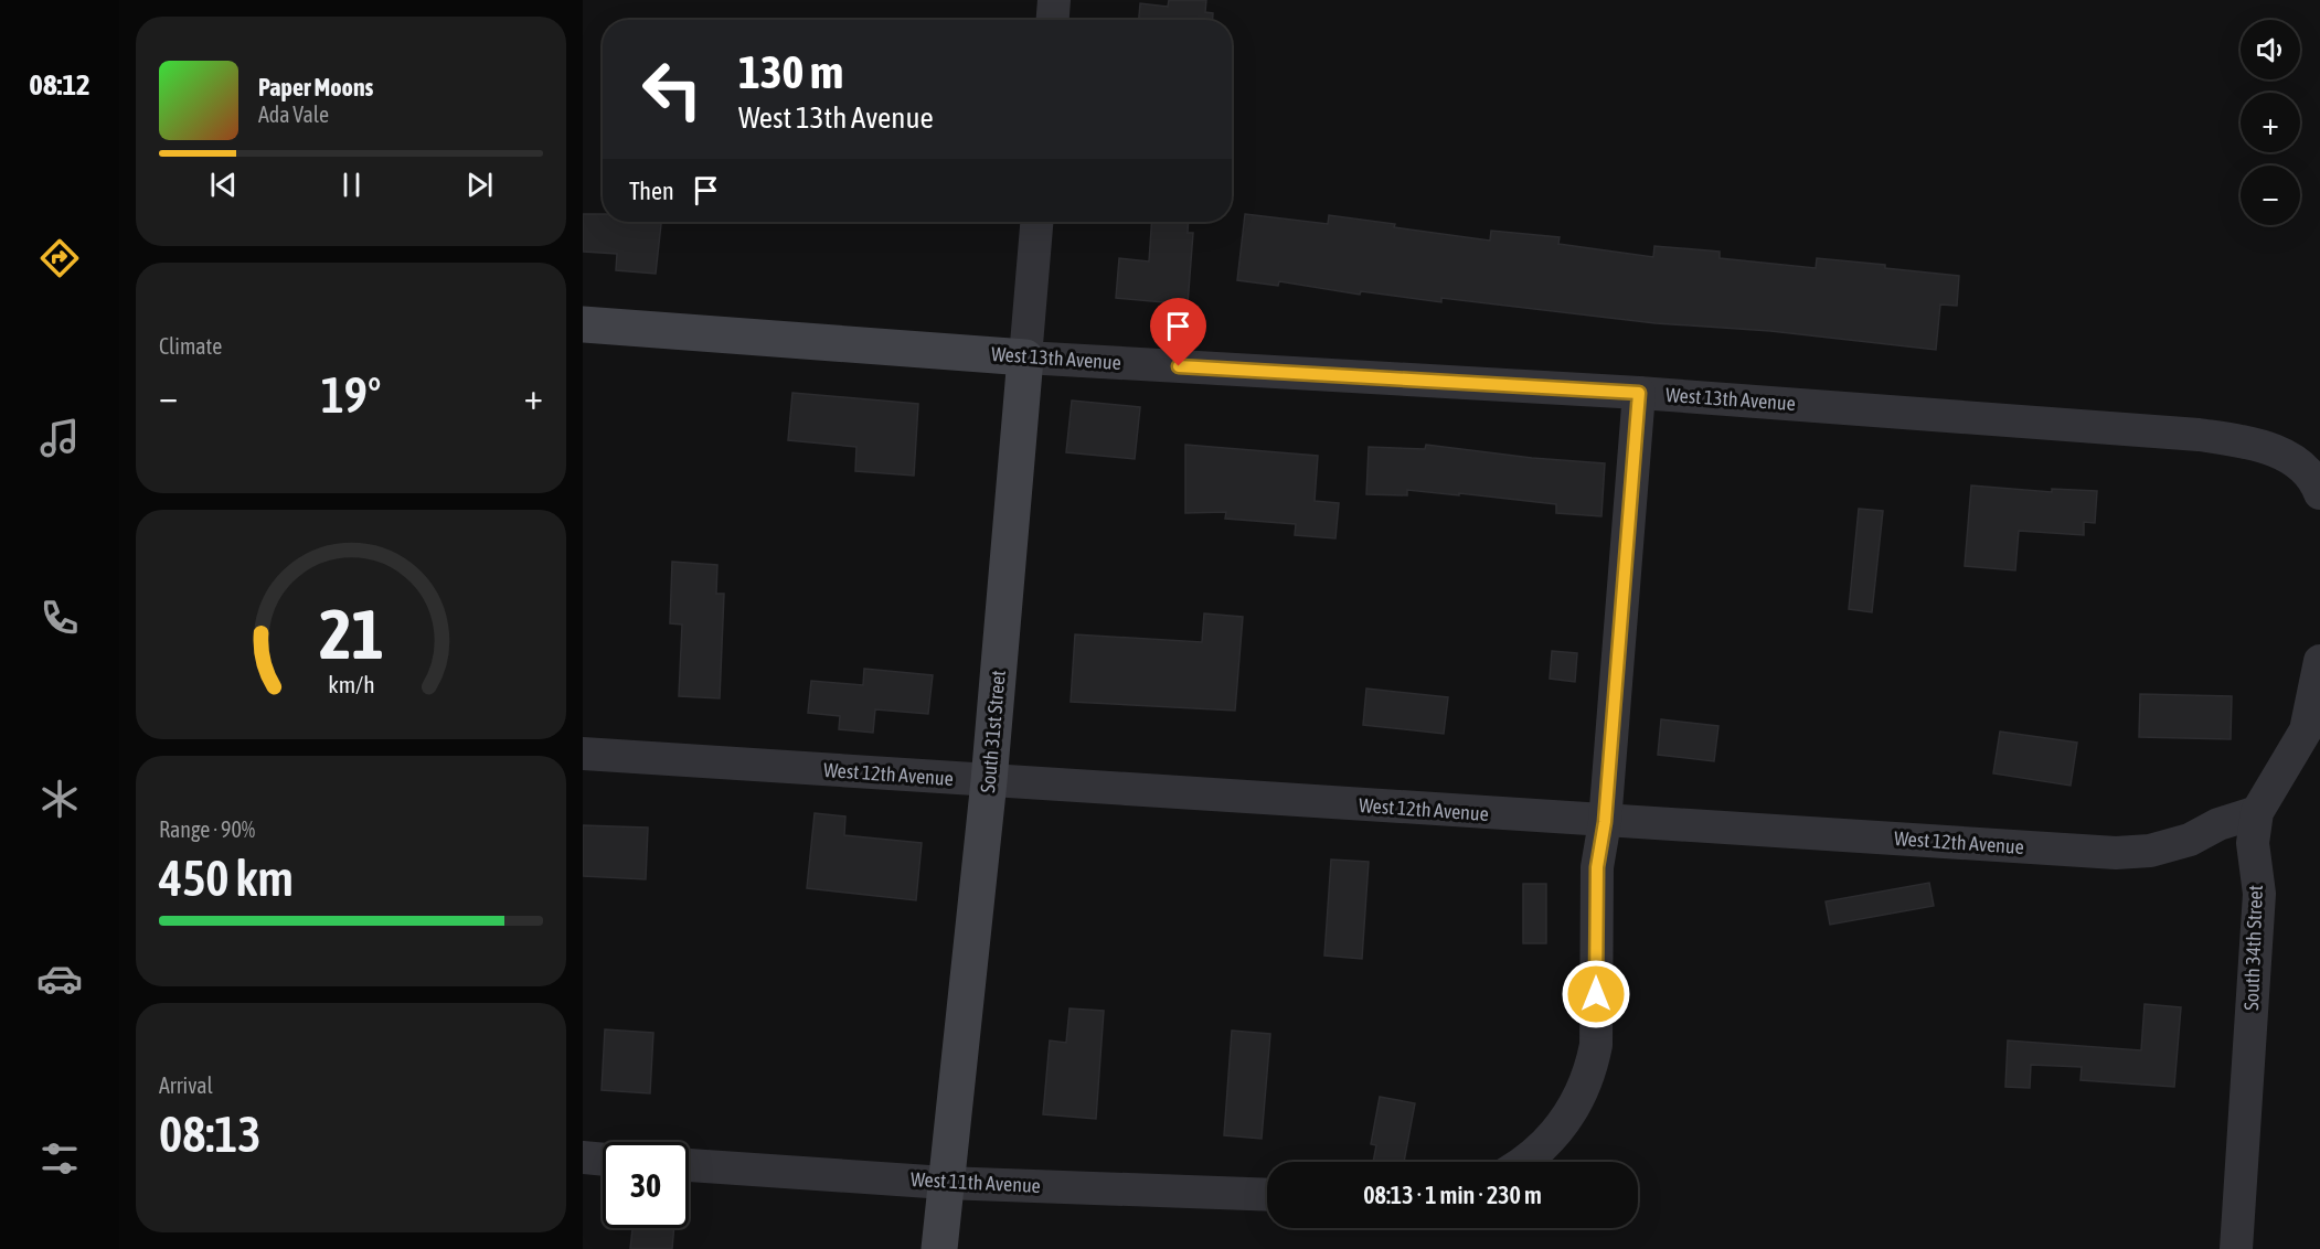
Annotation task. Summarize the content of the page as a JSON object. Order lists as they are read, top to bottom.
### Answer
{
  "streets": {
    "street": [
      "West 13th Avenue",
      "South 31st Street",
      "West 12th Avenue",
      "South 34th Street",
      "West 11th Avenue"
    ]
  },
  "crossings": [
    ["West 13th Avenue", "South 31st Street"],
    ["South 31st Street", "West 12th Avenue"],
    ["South 31st Street", "West 11th Avenue"],
    ["West 12th Avenue", "South 34th Street"]
  ],
  "page": {
    "tabs": "08:12",
    "map_buttons": ["+", "−"],
    "turn": ["130 m", "West 13th Avenue"],
    "song": ["Paper Moons", "Ada Vale"],
    "then": "Then",
    "tile": [
      "Climate",
      ["Range · 90%", "450 km"],
      ["Arrival", "08:13"]
    ],
    "heat": ["−", "19°", "+"],
    "limit": "30",
    "trip": "08:13 · 1 min · 230 m",
    "gauge": ["21", "km/h"]
  }
}
